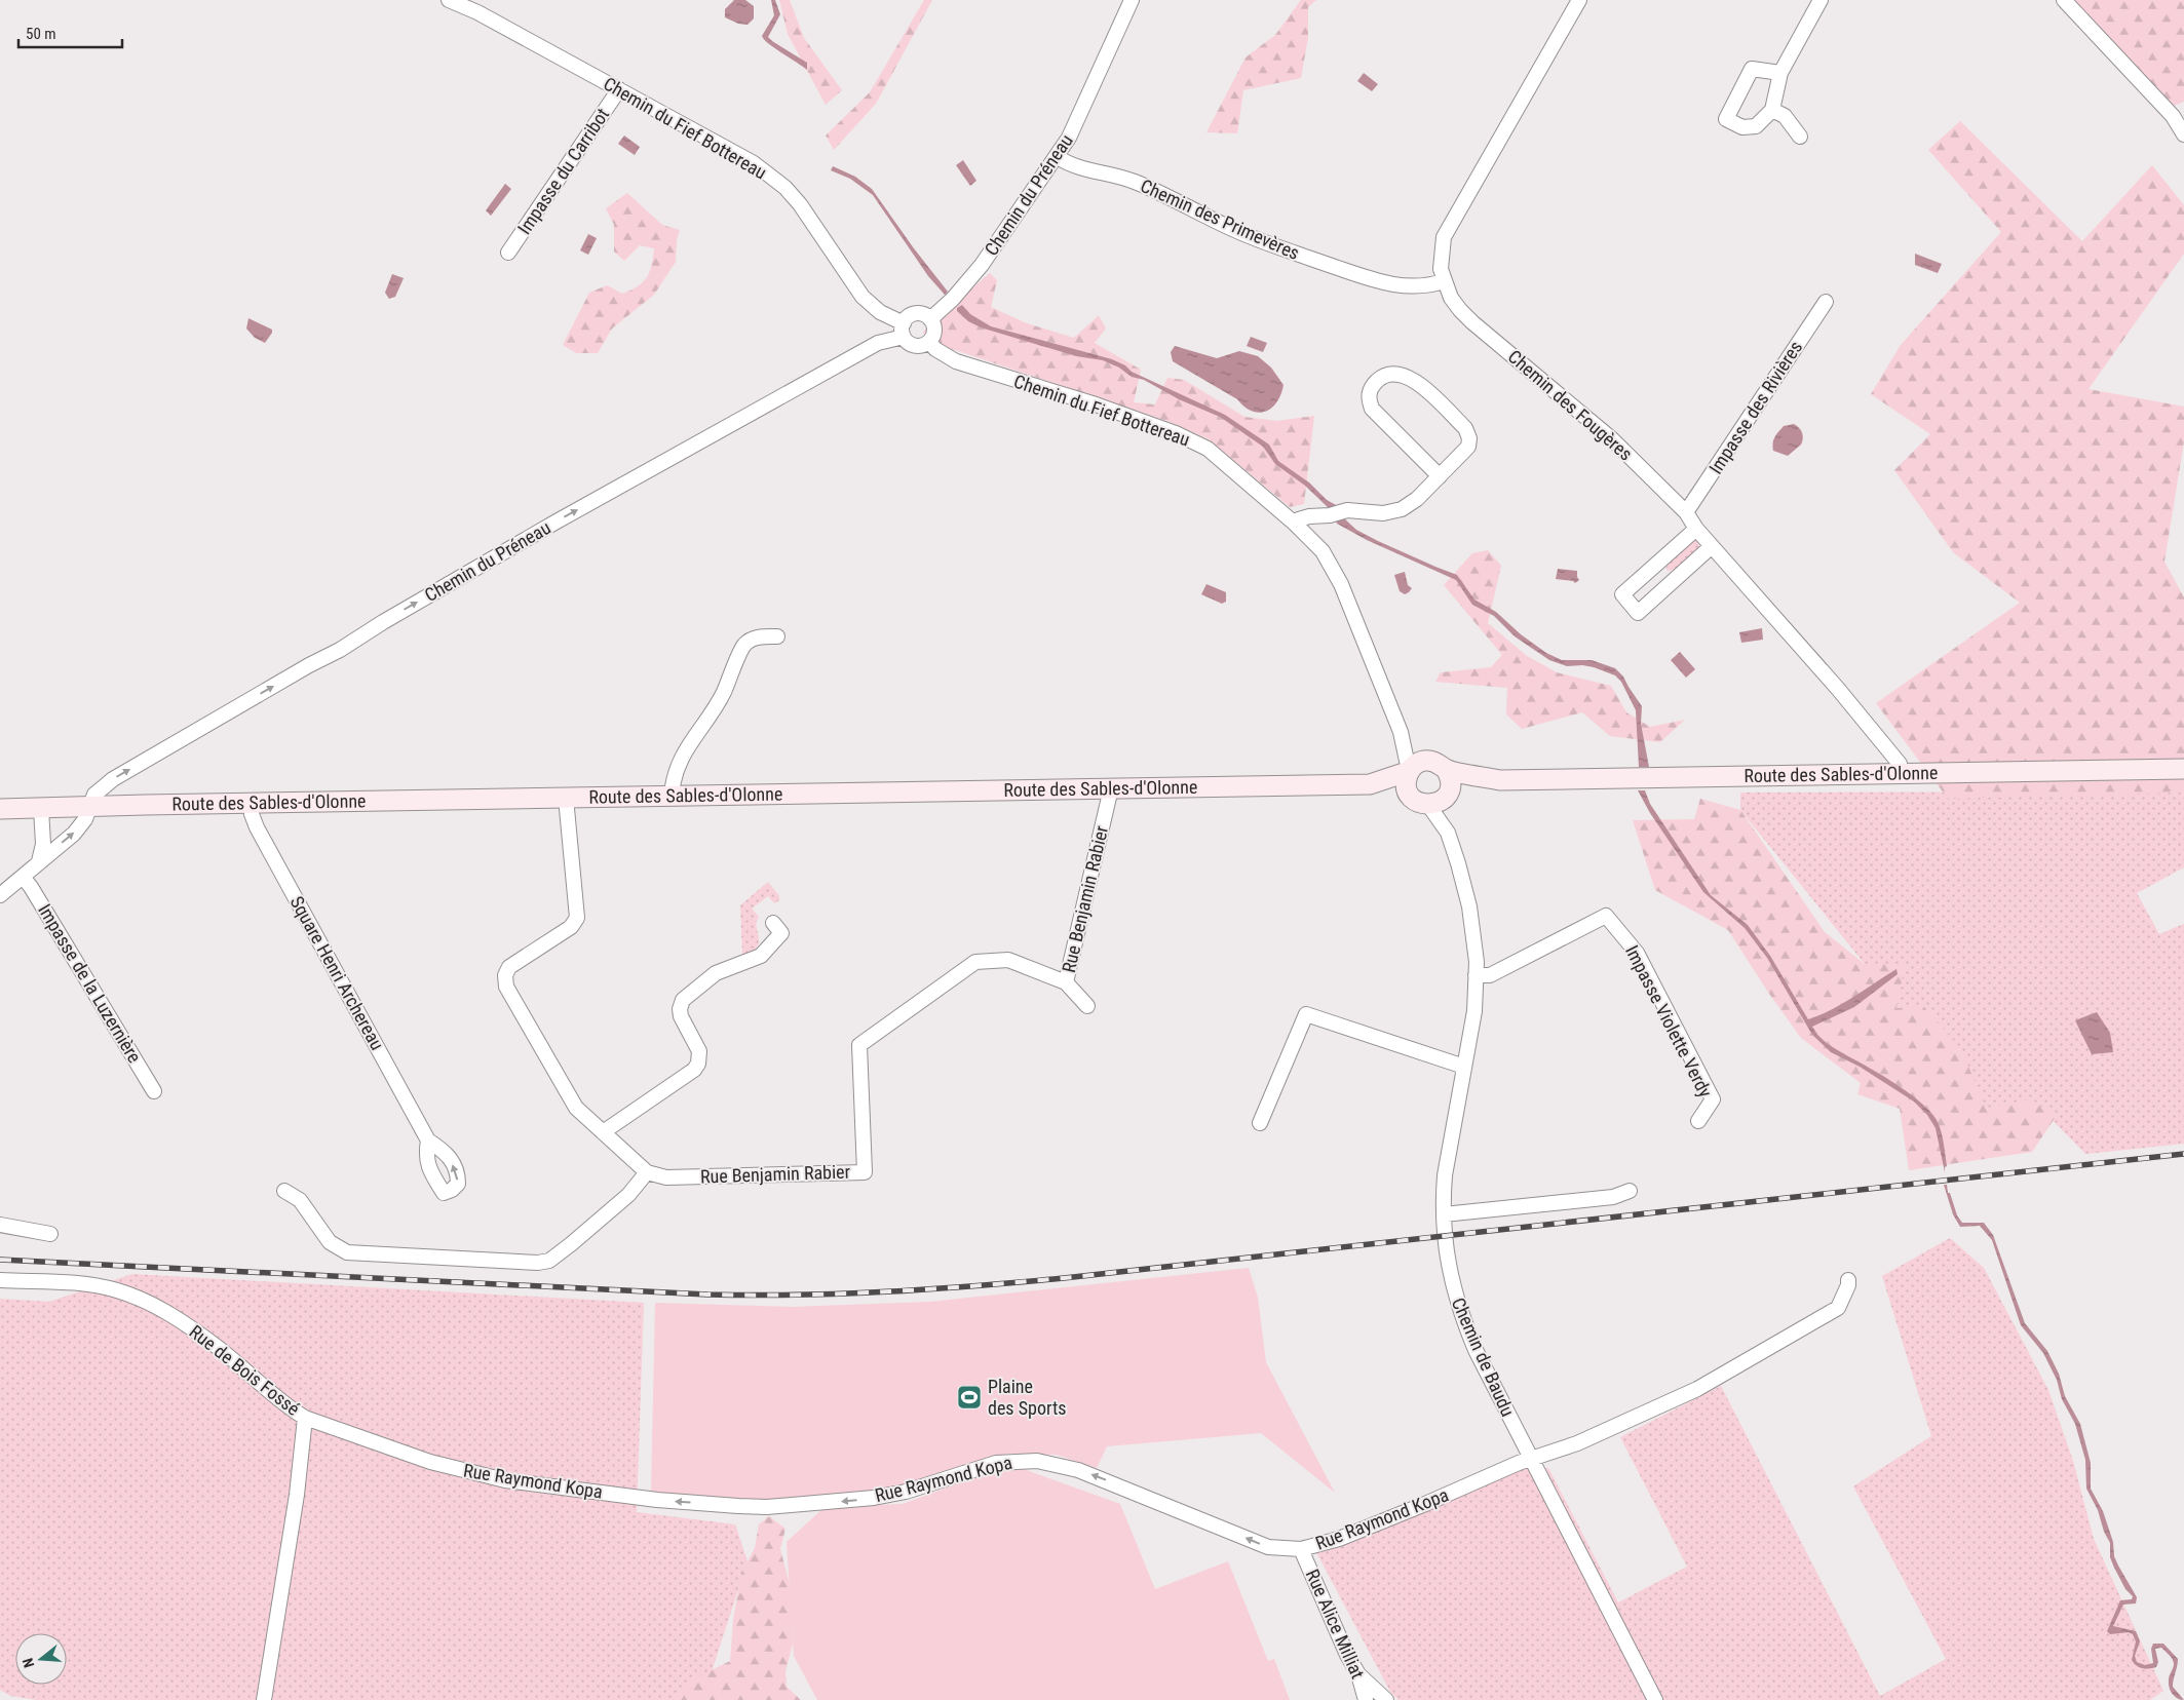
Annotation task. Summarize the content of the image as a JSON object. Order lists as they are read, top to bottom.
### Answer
{
  "streets": {
    "main road": ["Route des Sables-d'Olonne"],
    "street": [
      "Chemin du Fief Bottereau",
      "Impasse du Carribot",
      "Chemin du Préneau",
      "Chemin des Primevères",
      "Chemin des Fougères",
      "Impasse des Rivières",
      "Rue Benjamin Rabier",
      "Square Henri Archereau",
      "Impasse de la Luzernière",
      "Impasse Violette Verdy",
      "Chemin de Baudu",
      "Rue de Bois Fossé",
      "Rue Raymond Kopa",
      "Rue Alice Milliat"
    ]
  },
  "crossings": [
    ["Chemin du Fief Bottereau", "Impasse du Carribot"],
    ["Chemin du Fief Bottereau", "Chemin du Préneau"],
    ["Chemin du Fief Bottereau", "Route des Sables-d'Olonne"],
    ["Chemin du Fief Bottereau", "Chemin de Baudu"],
    ["Chemin du Préneau", "Chemin des Primevères"],
    ["Chemin du Préneau", "Route des Sables-d'Olonne"],
    ["Chemin du Préneau", "Impasse de la Luzernière"],
    ["Chemin des Primevères", "Chemin des Fougères"],
    ["Chemin des Fougères", "Impasse des Rivières"],
    ["Chemin des Fougères", "Route des Sables-d'Olonne"],
    ["Route des Sables-d'Olonne", "Rue Benjamin Rabier"],
    ["Route des Sables-d'Olonne", "Square Henri Archereau"],
    ["Route des Sables-d'Olonne", "Chemin de Baudu"],
    ["Impasse Violette Verdy", "Chemin de Baudu"],
    ["Chemin de Baudu", "Rue Raymond Kopa"],
    ["Rue de Bois Fossé", "Rue Raymond Kopa"],
    ["Rue Raymond Kopa", "Rue Alice Milliat"]
  ],
  "one_way": ["Chemin du Préneau", "Rue Raymond Kopa"],
  "places": {
    "sports": ["Plaine des Sports"]
  },
  "scale_bar": "50 m",
  "north": "left"
}
